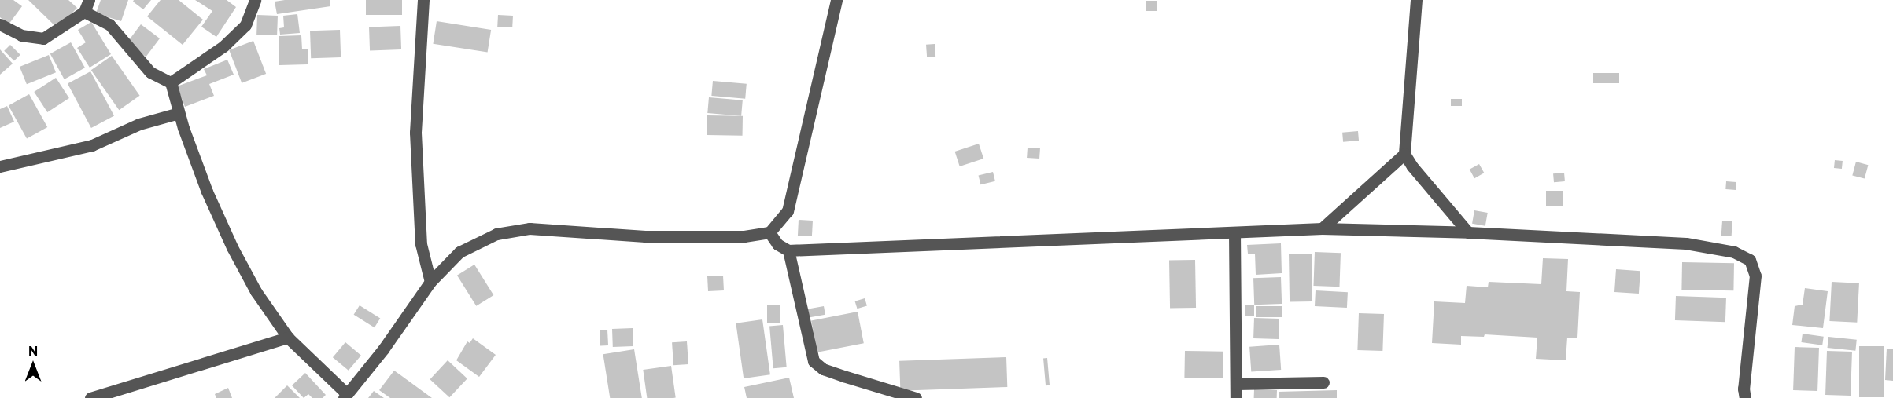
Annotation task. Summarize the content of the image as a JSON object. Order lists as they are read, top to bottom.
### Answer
{
  "north": "top"
}
